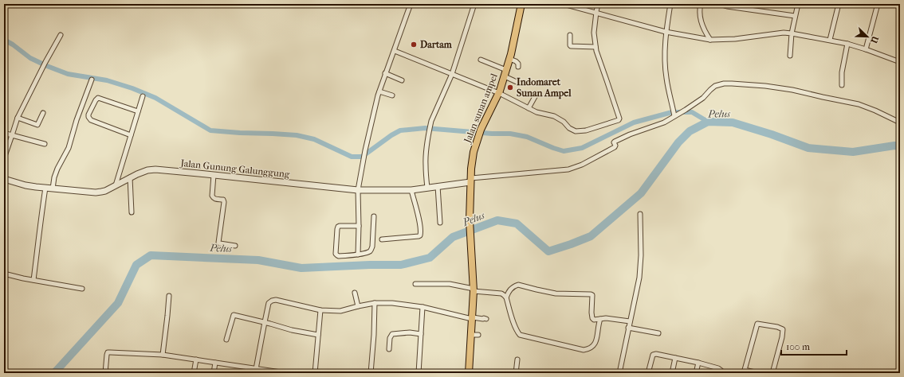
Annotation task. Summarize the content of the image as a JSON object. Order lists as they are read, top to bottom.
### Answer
{
  "streets": {
    "main road": ["Jalan sunan ampel"],
    "street": ["Jalan Gunung Galunggung"]
  },
  "crossings": [
    ["Jalan sunan ampel", "Jalan Gunung Galunggung"]
  ],
  "water": ["Pelus"],
  "places": ["Dartam", "Indomaret Sunan Ampel"],
  "scale_bar": "100 m",
  "north": "bottom right"
}
